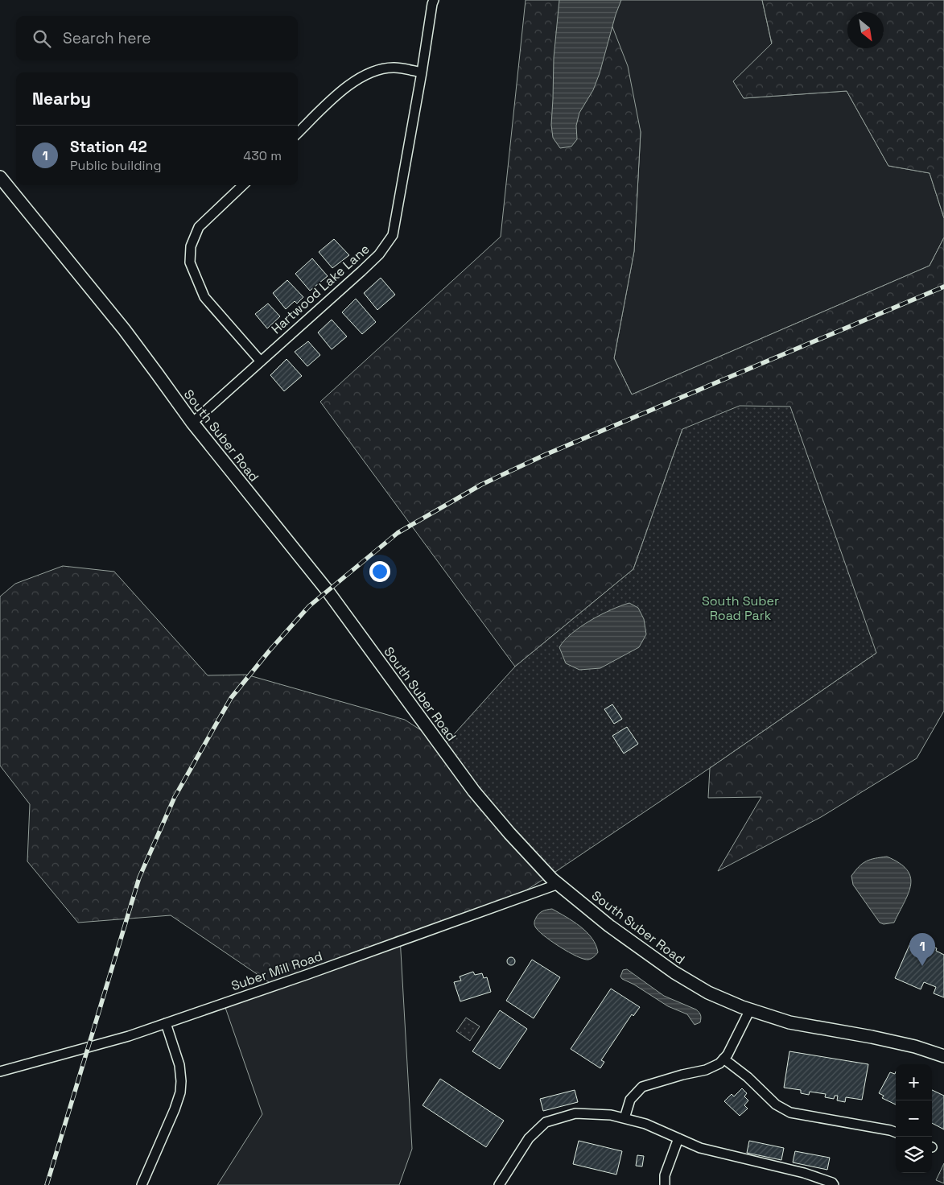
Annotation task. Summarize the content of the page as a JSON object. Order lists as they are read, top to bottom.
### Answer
{
  "streets": {
    "street": ["Hartwood Lake Lane", "South Suber Road", "Suber Mill Road"]
  },
  "crossings": [
    ["Hartwood Lake Lane", "South Suber Road"],
    ["South Suber Road", "Suber Mill Road"]
  ],
  "parks": ["South Suber Road Park"],
  "north": "bottom right",
  "page": {
    "search": "Search here",
    "heading": "Nearby",
    "list": [
      {
        "mark": "1",
        "name": "Station 42",
        "note": "Public building",
        "value": "430 m"
      }
    ],
    "pins": "1",
    "map_buttons": ["+", "−"]
  }
}
